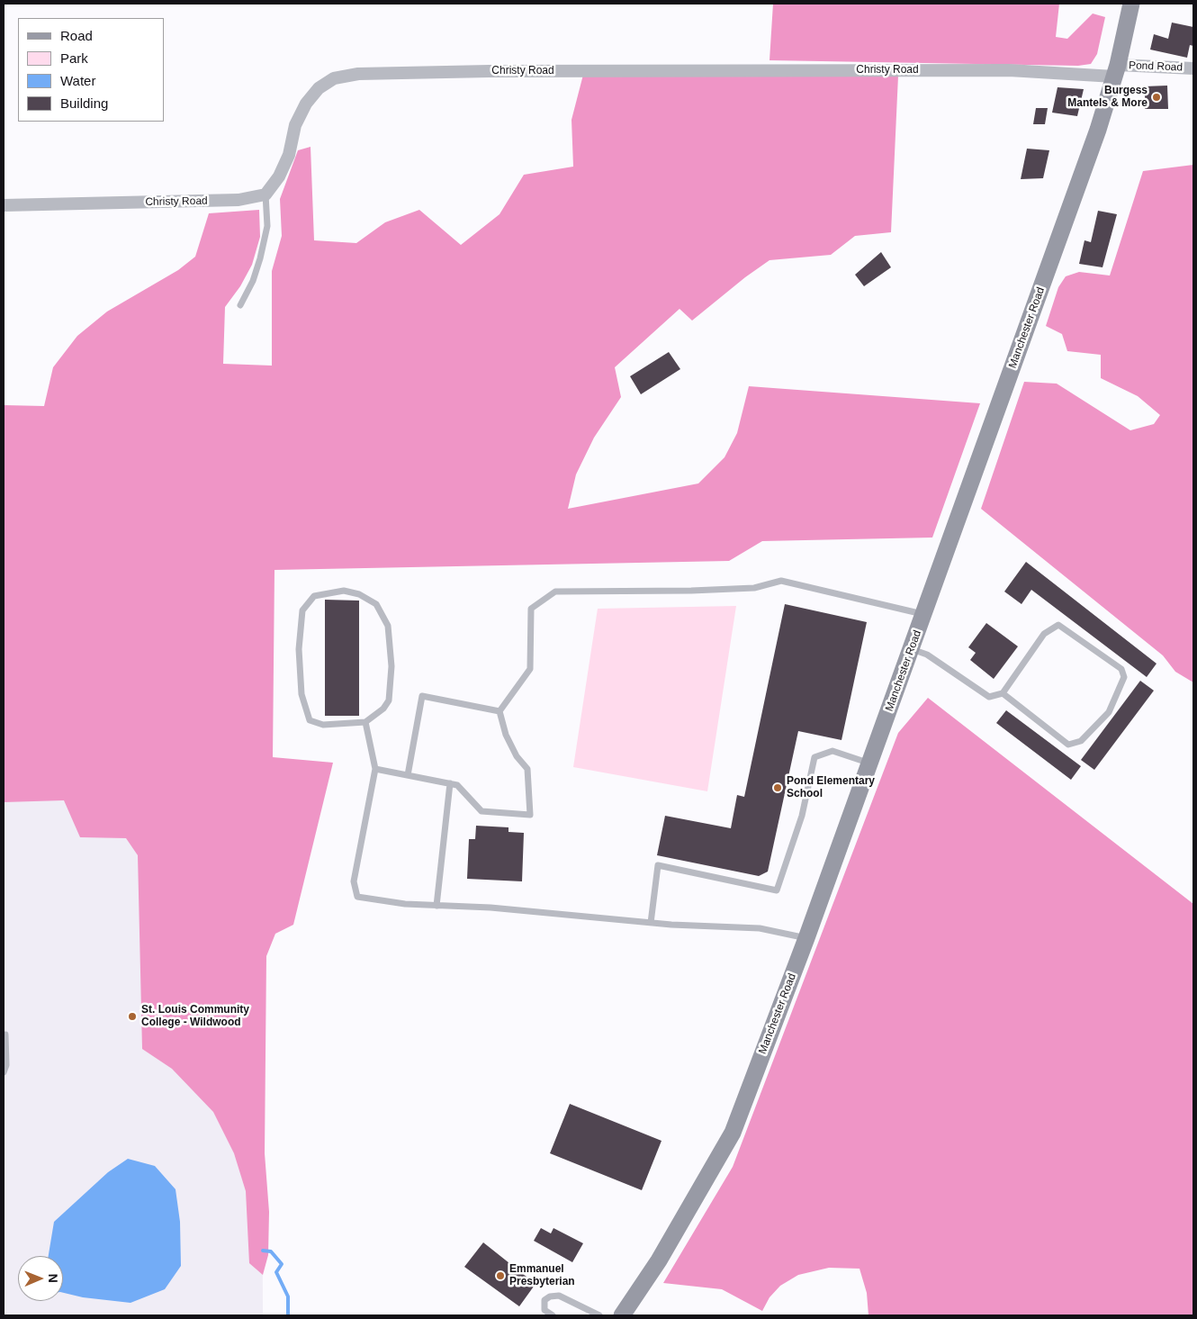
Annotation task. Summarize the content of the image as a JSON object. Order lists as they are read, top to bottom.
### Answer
{
  "streets": {
    "street": ["Pond Road", "Christy Road", "Manchester Road"]
  },
  "crossings": [
    ["Pond Road", "Christy Road"],
    ["Pond Road", "Manchester Road"],
    ["Christy Road", "Manchester Road"]
  ],
  "places": [
    "Burgess Mantels & More",
    "Pond Elementary School",
    "St. Louis Community College - Wildwood",
    "Emmanuel Presbyterian"
  ],
  "legend": [
    "Road",
    "Park",
    "Water",
    "Building"
  ],
  "north": "right"
}
